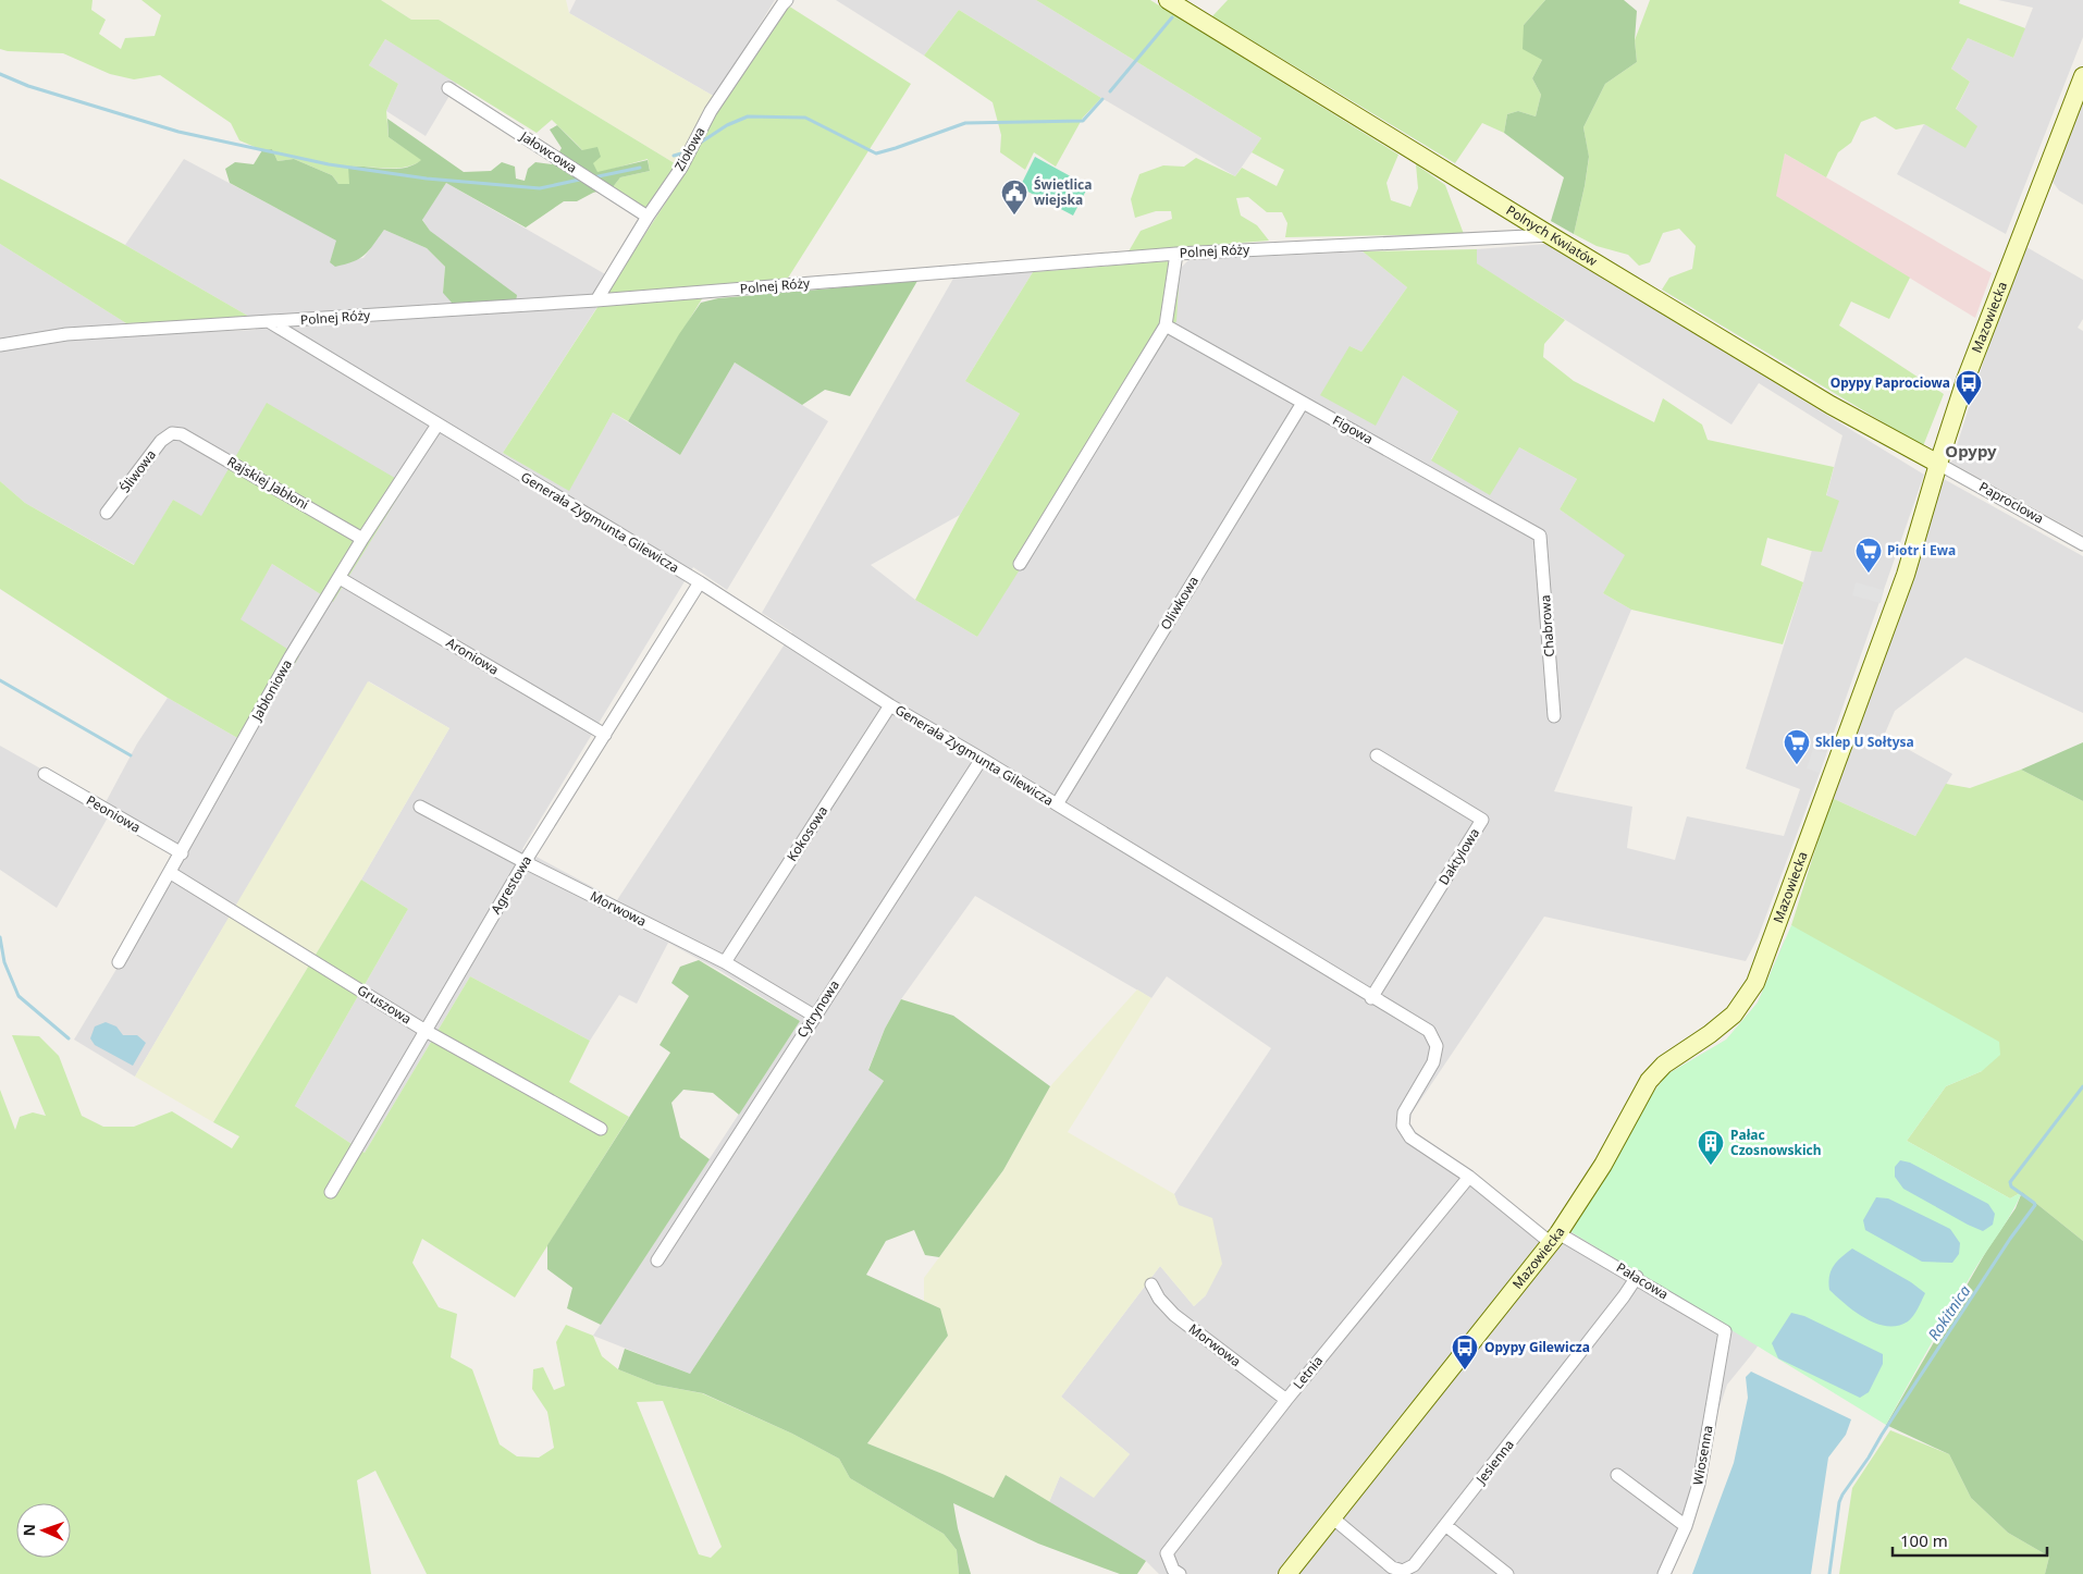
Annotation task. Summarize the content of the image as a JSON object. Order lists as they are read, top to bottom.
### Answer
{
  "streets": {
    "street": [
      "Ziołowa",
      "Jałowcowa",
      "Polnych Kwiatów",
      "Polnej Róży",
      "Mazowiecka",
      "Figowa",
      "Śliwowa",
      "Rajskiej Jabłoni",
      "Paprociowa",
      "Generała Zygmunta Gilewicza",
      "Oliwkowa",
      "Chabrowa",
      "Aroniowa",
      "Jabłoniowa",
      "Peoniowa",
      "Kokosowa",
      "Daktylowa",
      "Agrestowa",
      "Morwowa",
      "Gruszowa",
      "Cytrynowa",
      "Pałacowa",
      "Letnia",
      "Wiosenna",
      "Jesienna"
    ]
  },
  "crossings": [
    ["Ziołowa", "Jałowcowa"],
    ["Ziołowa", "Polnej Róży"],
    ["Polnych Kwiatów", "Polnej Róży"],
    ["Polnych Kwiatów", "Mazowiecka"],
    ["Polnych Kwiatów", "Paprociowa"],
    ["Polnej Róży", "Generała Zygmunta Gilewicza"],
    ["Mazowiecka", "Paprociowa"],
    ["Mazowiecka", "Generała Zygmunta Gilewicza"],
    ["Mazowiecka", "Pałacowa"],
    ["Mazowiecka", "Jesienna"],
    ["Figowa", "Oliwkowa"],
    ["Figowa", "Chabrowa"],
    ["Śliwowa", "Rajskiej Jabłoni"],
    ["Rajskiej Jabłoni", "Jabłoniowa"],
    ["Generała Zygmunta Gilewicza", "Oliwkowa"],
    ["Generała Zygmunta Gilewicza", "Jabłoniowa"],
    ["Generała Zygmunta Gilewicza", "Kokosowa"],
    ["Generała Zygmunta Gilewicza", "Daktylowa"],
    ["Generała Zygmunta Gilewicza", "Agrestowa"],
    ["Generała Zygmunta Gilewicza", "Cytrynowa"],
    ["Generała Zygmunta Gilewicza", "Pałacowa"],
    ["Generała Zygmunta Gilewicza", "Letnia"],
    ["Aroniowa", "Jabłoniowa"],
    ["Aroniowa", "Agrestowa"],
    ["Jabłoniowa", "Peoniowa"],
    ["Jabłoniowa", "Gruszowa"],
    ["Kokosowa", "Morwowa"],
    ["Agrestowa", "Morwowa"],
    ["Agrestowa", "Gruszowa"],
    ["Morwowa", "Cytrynowa"],
    ["Morwowa", "Letnia"],
    ["Pałacowa", "Wiosenna"],
    ["Pałacowa", "Jesienna"]
  ],
  "districts": ["Opypy"],
  "water": ["Rokitnica"],
  "places": {
    "public building": ["Świetlica wiejska"],
    "bus stop": ["Opypy Paprociowa", "Opypy Gilewicza"],
    "supermarket": ["Piotr i Ewa", "Sklep U Sołtysa"],
    "building": ["Pałac Czosnowskich"]
  },
  "scale_bar": "100 m",
  "north": "left"
}
